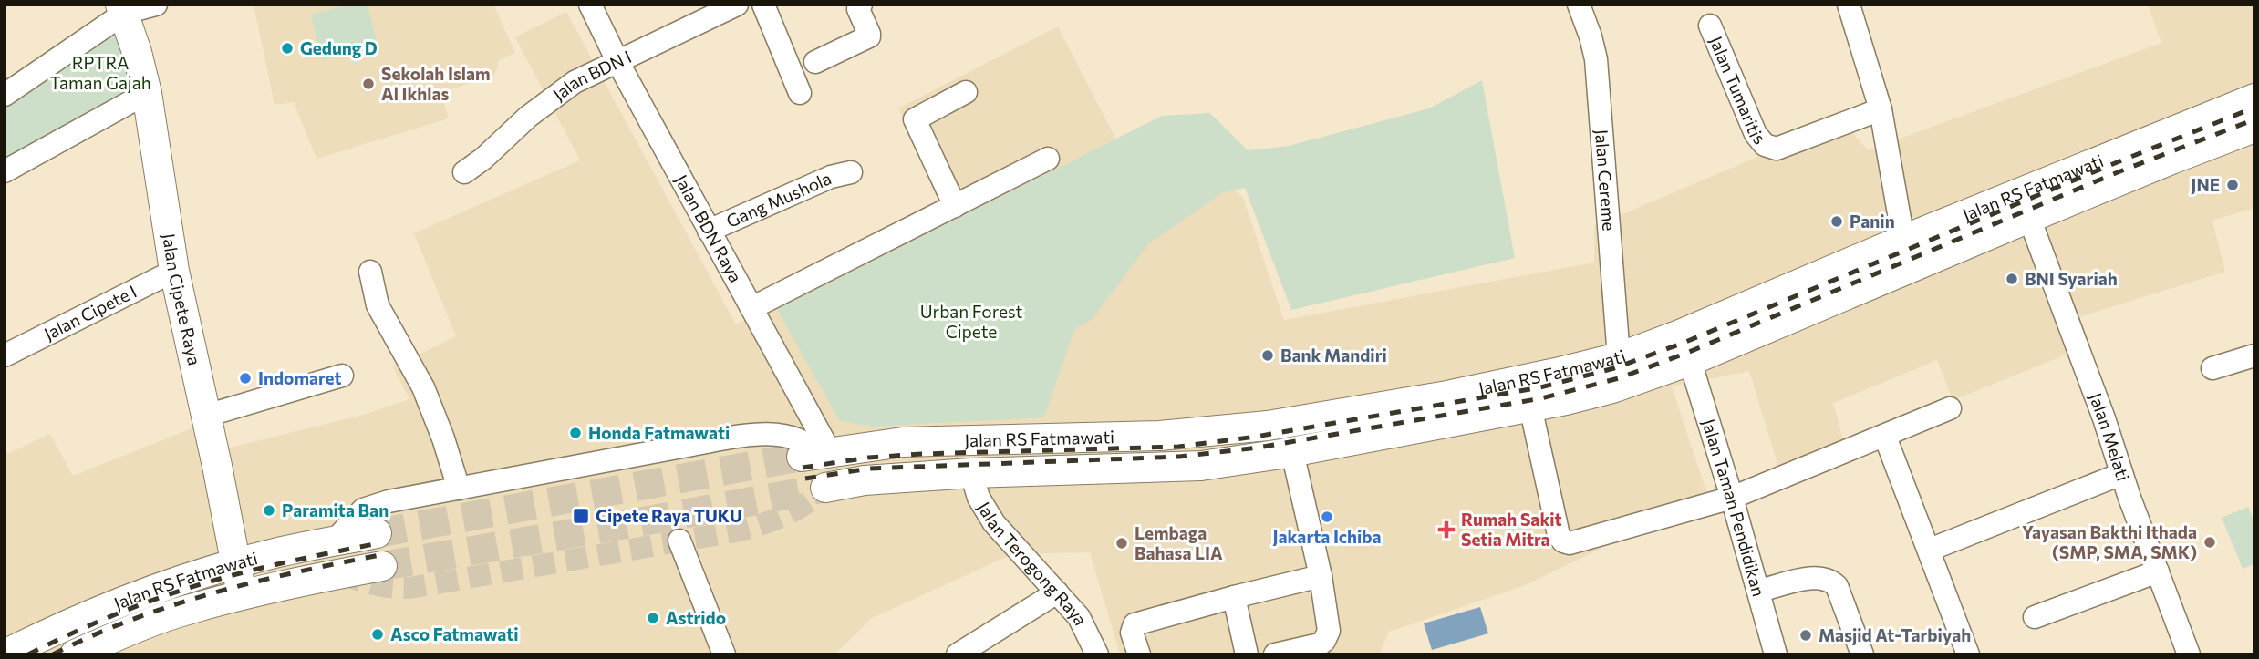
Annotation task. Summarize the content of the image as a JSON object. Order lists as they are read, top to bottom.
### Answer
{
  "streets": {
    "main road": ["Jalan RS Fatmawati", "Jalan Cipete Raya"],
    "street": [
      "Jalan BDN I",
      "Jalan Tumaritis",
      "Jalan Cereme",
      "Gang Mushola",
      "Jalan BDN Raya",
      "Jalan Cipete I",
      "Jalan Melati",
      "Jalan Taman Pendidikan",
      "Jalan Terogong Raya"
    ]
  },
  "crossings": [
    ["Jalan BDN I", "Jalan BDN Raya"],
    ["Jalan Cereme", "Jalan RS Fatmawati"],
    ["Jalan RS Fatmawati", "Jalan BDN Raya"],
    ["Jalan RS Fatmawati", "Jalan Cipete Raya"],
    ["Jalan RS Fatmawati", "Jalan Melati"],
    ["Jalan RS Fatmawati", "Jalan Taman Pendidikan"],
    ["Jalan RS Fatmawati", "Jalan Terogong Raya"],
    ["Gang Mushola", "Jalan BDN Raya"],
    ["Jalan Cipete Raya", "Jalan Cipete I"]
  ],
  "parks": ["RPTRA Taman Gajah", "Urban Forest Cipete"],
  "places": {
    "other": [
      "Gedung D",
      "Sekolah Islam Al Ikhlas",
      "JNE",
      "Panin",
      "BNI Syariah",
      "Bank Mandiri",
      "Indomaret",
      "Honda Fatmawati",
      "Paramita Ban",
      "Jakarta Ichiba",
      "Yayasan Bakthi Ithada (SMP, SMA, SMK)",
      "Lembaga Bahasa LIA",
      "Astrido",
      "Asco Fatmawati",
      "Masjid At-Tarbiyah"
    ],
    "transit": ["Cipete Raya TUKU"],
    "health": ["Rumah Sakit Setia Mitra"]
  }
}
